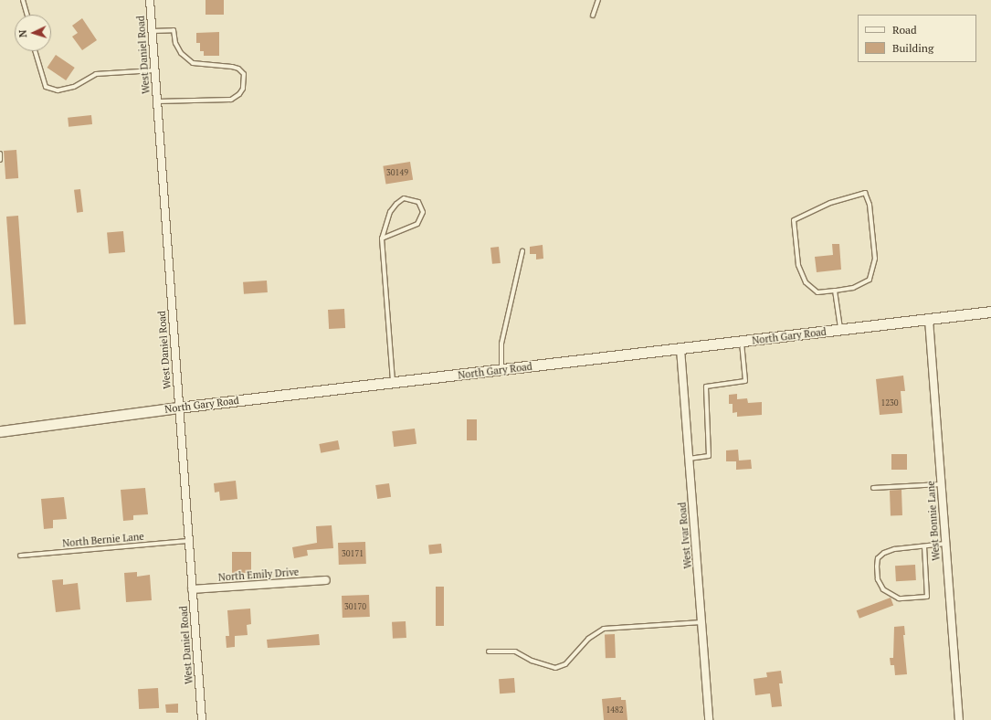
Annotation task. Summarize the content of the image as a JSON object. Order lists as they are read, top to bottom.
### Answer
{
  "streets": {
    "street": [
      "West Daniel Road",
      "North Gary Road",
      "West Bonnie Lane",
      "West Ivar Road",
      "North Emily Drive"
    ],
    "lane": ["North Bernie Lane"]
  },
  "crossings": [
    ["West Daniel Road", "North Gary Road"],
    ["West Daniel Road", "North Bernie Lane"],
    ["West Daniel Road", "North Emily Drive"],
    ["North Gary Road", "West Bonnie Lane"],
    ["North Gary Road", "West Ivar Road"]
  ],
  "house_numbers": [
    "30149",
    "1230",
    "30171",
    "30170",
    "1482"
  ],
  "legend": ["Road", "Building"],
  "north": "left"
}
